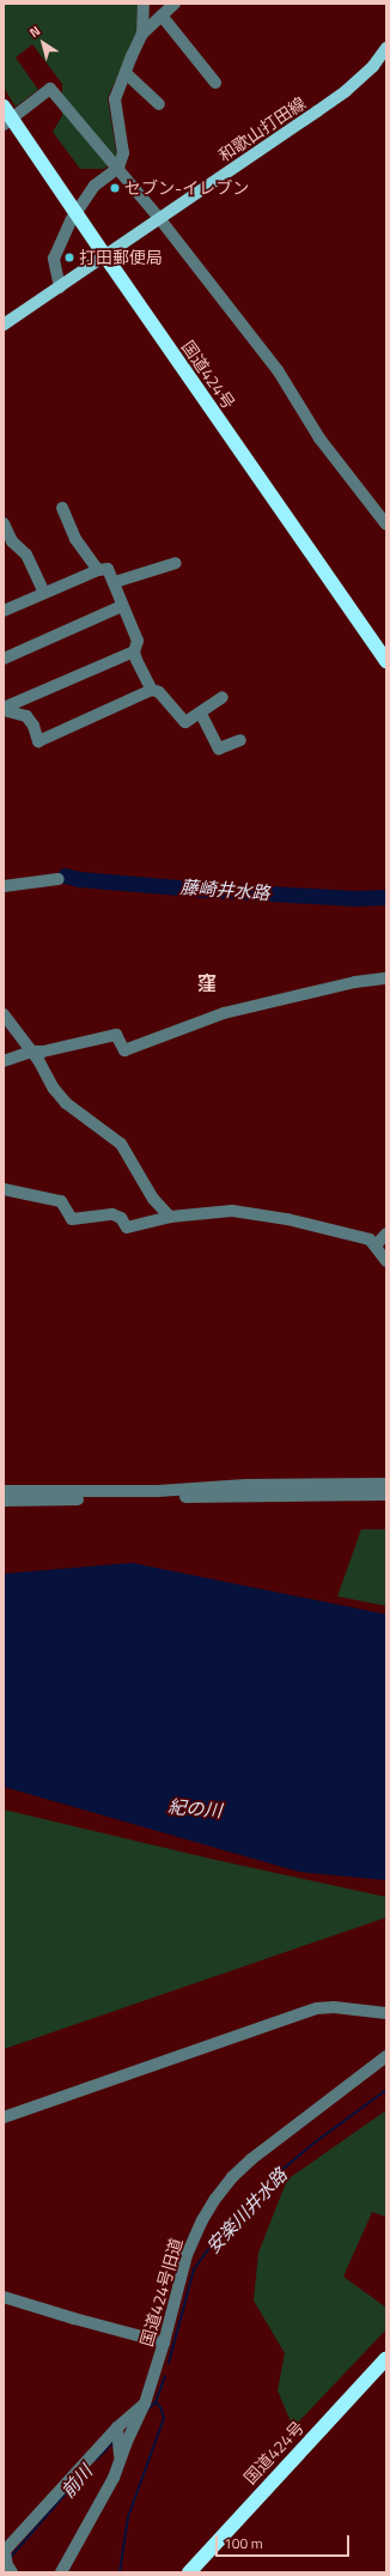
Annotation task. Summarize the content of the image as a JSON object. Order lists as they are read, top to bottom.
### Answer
{
  "streets": {
    "highway": ["国道424号"],
    "main road": ["和歌山打田線"],
    "street": ["国道424号旧道"]
  },
  "crossings": [
    ["和歌山打田線", "国道424号"]
  ],
  "districts": ["窪"],
  "water": [
    "藤崎井水路",
    "紀の川",
    "安楽川井水路",
    "前川"
  ],
  "places": ["セブン-イレブン", "打田郵便局"],
  "scale_bar": "100 m",
  "north": "top left"
}
